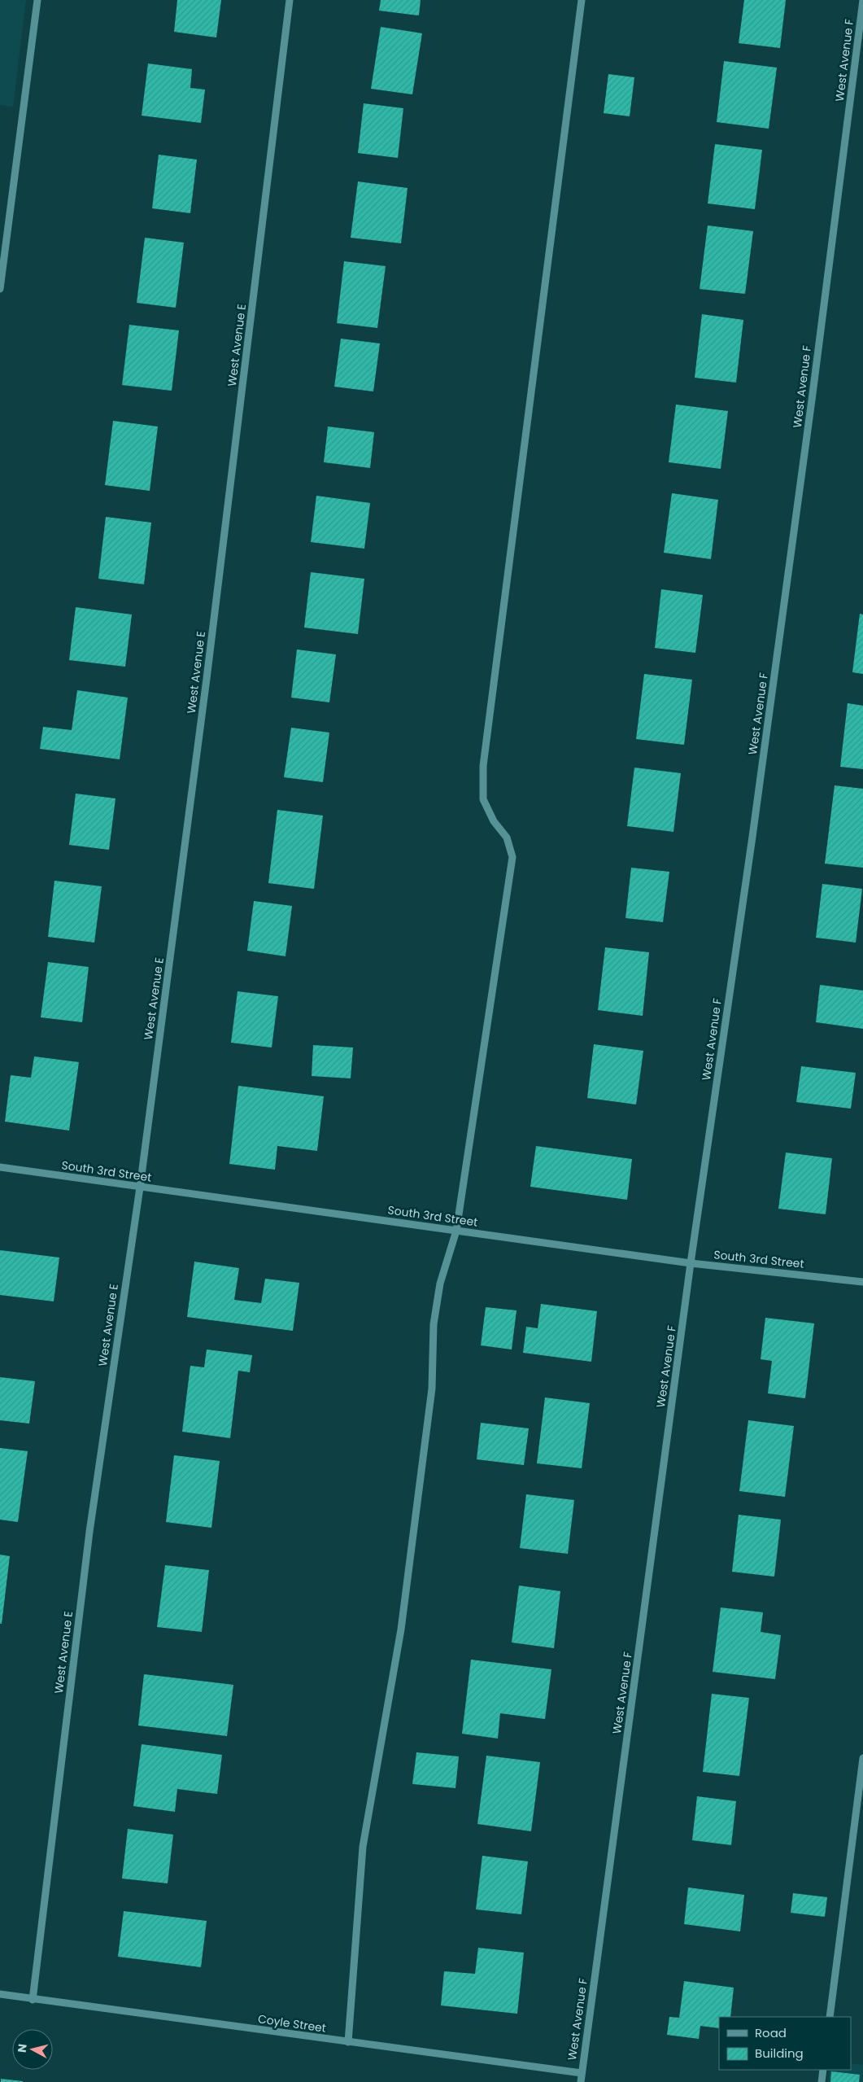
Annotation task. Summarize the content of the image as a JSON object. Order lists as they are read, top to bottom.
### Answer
{
  "streets": {
    "street": [
      "West Avenue F",
      "West Avenue E",
      "South 3rd Street",
      "Coyle Street"
    ]
  },
  "crossings": [
    ["West Avenue F", "South 3rd Street"],
    ["West Avenue F", "Coyle Street"],
    ["West Avenue E", "South 3rd Street"],
    ["West Avenue E", "Coyle Street"]
  ],
  "legend": ["Road", "Building"],
  "north": "left"
}
